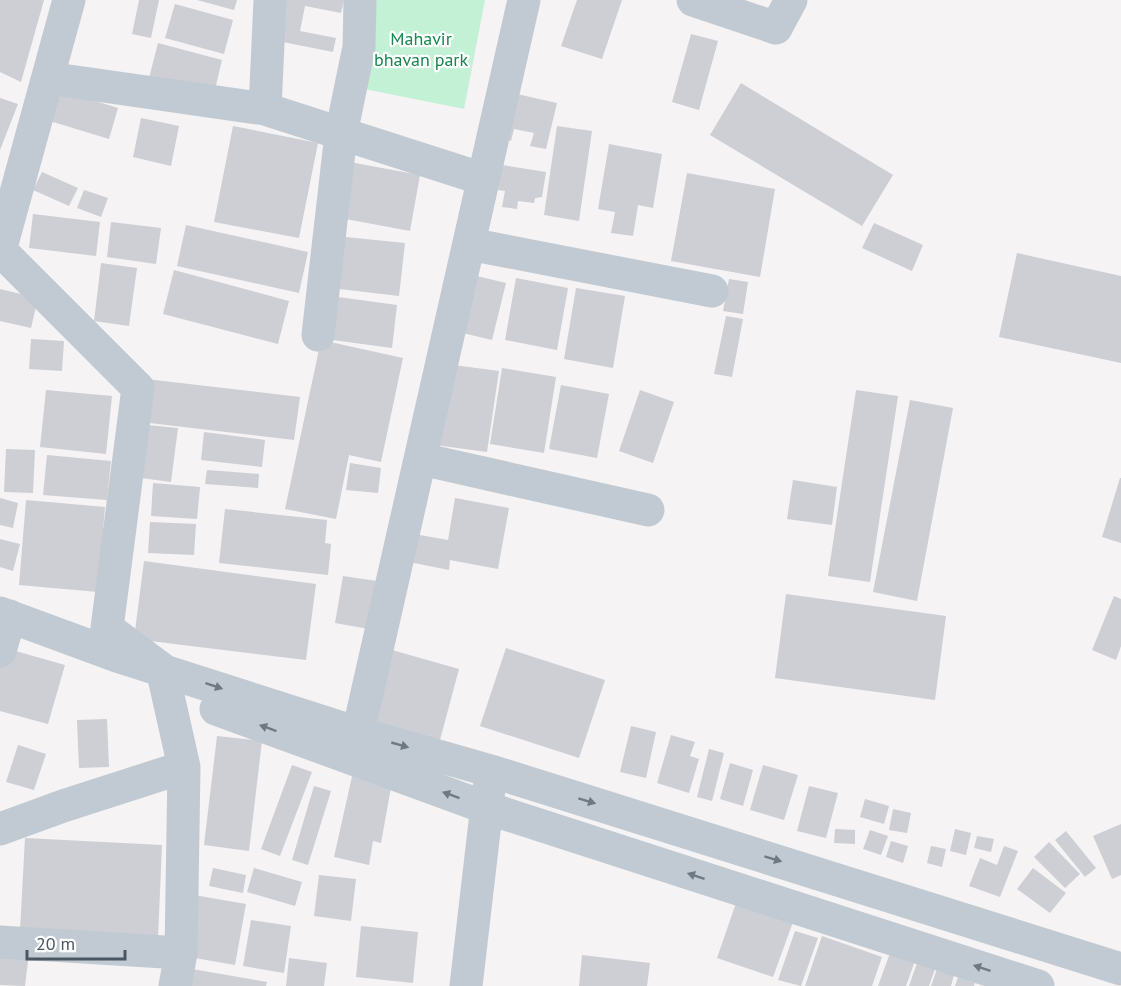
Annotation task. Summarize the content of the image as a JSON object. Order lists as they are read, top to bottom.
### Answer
{
  "parks": ["Mahavir bhavan park"],
  "scale_bar": "20 m"
}
